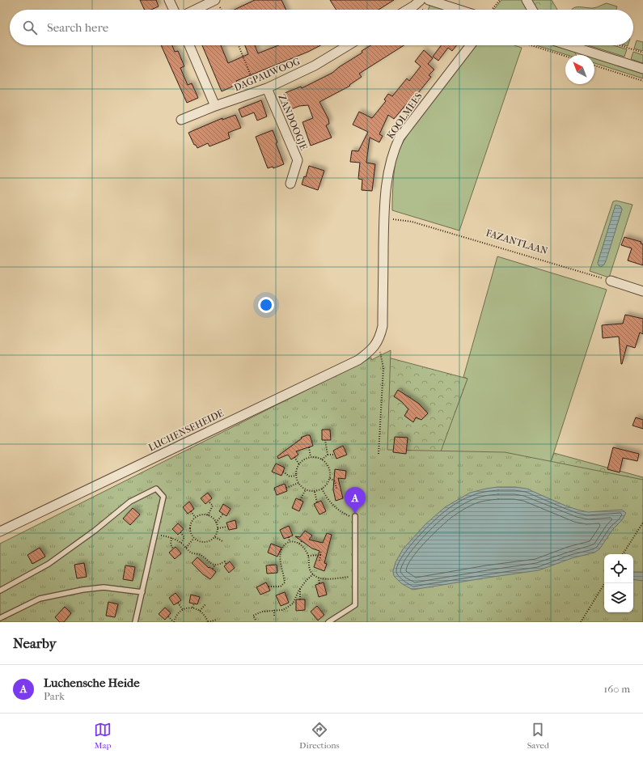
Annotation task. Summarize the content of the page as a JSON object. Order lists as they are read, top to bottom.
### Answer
{
  "streets": {
    "street": [
      "DAGPAUWOOG",
      "KOOLMEES",
      "ZANDOOGJE",
      "LUCHENSEHEIDE"
    ],
    "path": ["FAZANTLAAN"]
  },
  "crossings": [
    ["DAGPAUWOOG", "ZANDOOGJE"],
    ["KOOLMEES", "FAZANTLAAN"],
    ["KOOLMEES", "LUCHENSEHEIDE"],
    ["FAZANTLAAN", "LUCHENSEHEIDE"]
  ],
  "north": "top left",
  "page": {
    "search": "Search here",
    "pins": "A",
    "heading": "Nearby",
    "list": [
      {
        "mark": "A",
        "name": "Luchensche Heide",
        "note": "Park",
        "value": "160 m"
      }
    ],
    "nav": ["Map", "Directions", "Saved"]
  }
}
